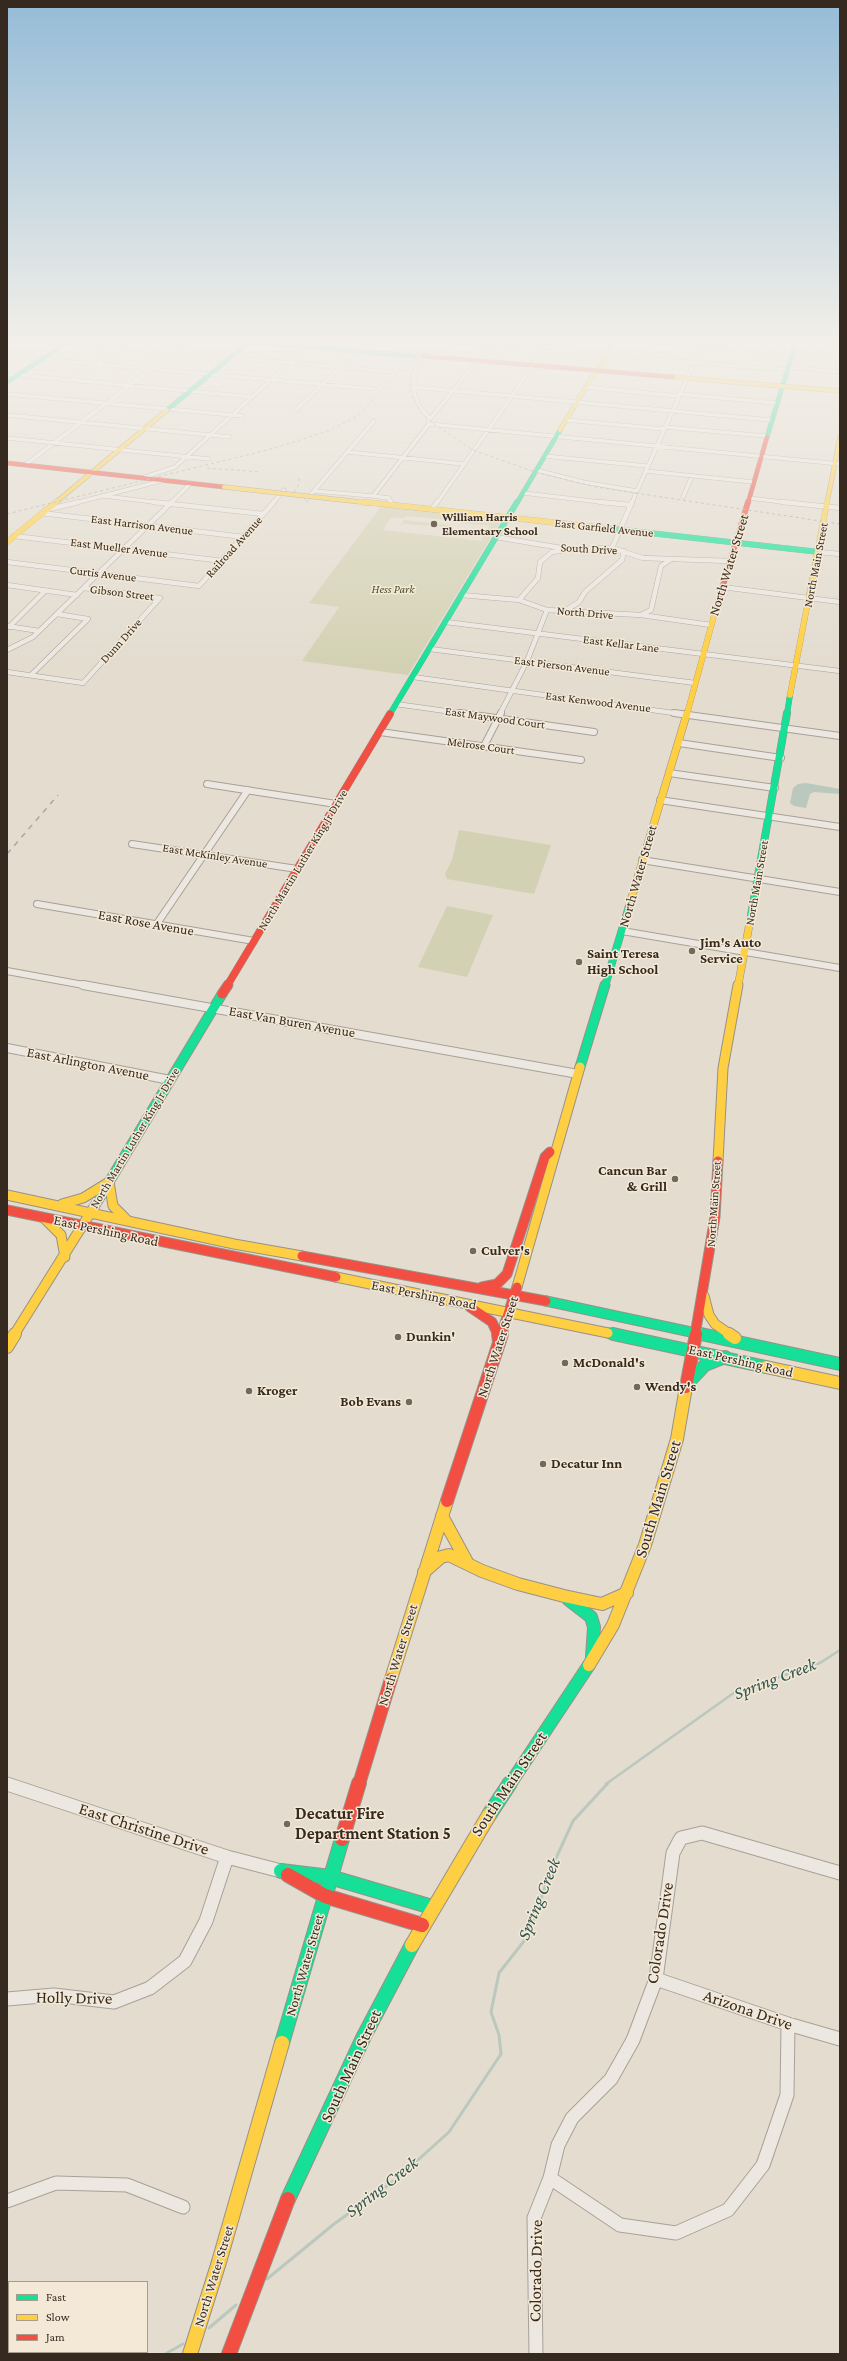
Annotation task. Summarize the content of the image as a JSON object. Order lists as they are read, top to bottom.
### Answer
{
  "streets": {
    "main road": [
      "East Garfield Avenue",
      "North Water Street",
      "North Main Street",
      "North Martin Luther King Jr Drive",
      "East Pershing Road",
      "South Main Street"
    ],
    "street": [
      "East Harrison Avenue",
      "Railroad Avenue",
      "East Mueller Avenue",
      "South Drive",
      "Curtis Avenue",
      "Gibson Street",
      "North Drive",
      "Dunn Drive",
      "East Kellar Lane",
      "East Pierson Avenue",
      "East Kenwood Avenue",
      "East Maywood Court",
      "Melrose Court",
      "East McKinley Avenue",
      "East Rose Avenue",
      "East Van Buren Avenue",
      "East Arlington Avenue",
      "East Christine Drive",
      "Colorado Drive",
      "Holly Drive",
      "Arizona Drive"
    ]
  },
  "crossings": [
    ["East Harrison Avenue", "Railroad Avenue"],
    ["East Garfield Avenue", "North Water Street"],
    ["East Garfield Avenue", "North Main Street"],
    ["East Garfield Avenue", "North Martin Luther King Jr Drive"],
    ["Railroad Avenue", "East Mueller Avenue"],
    ["Railroad Avenue", "Curtis Avenue"],
    ["South Drive", "North Water Street"],
    ["South Drive", "North Martin Luther King Jr Drive"],
    ["North Water Street", "North Drive"],
    ["North Water Street", "East Kellar Lane"],
    ["North Water Street", "East Pierson Avenue"],
    ["North Water Street", "East Kenwood Avenue"],
    ["North Water Street", "East Van Buren Avenue"],
    ["North Water Street", "East Pershing Road"],
    ["North Main Street", "East Kellar Lane"],
    ["North Main Street", "East Kenwood Avenue"],
    ["North Main Street", "South Main Street"],
    ["Gibson Street", "Dunn Drive"],
    ["North Drive", "North Martin Luther King Jr Drive"],
    ["East Kellar Lane", "North Martin Luther King Jr Drive"],
    ["East Pierson Avenue", "North Martin Luther King Jr Drive"],
    ["East Kenwood Avenue", "North Martin Luther King Jr Drive"],
    ["East Maywood Court", "North Martin Luther King Jr Drive"],
    ["Melrose Court", "North Martin Luther King Jr Drive"],
    ["East McKinley Avenue", "North Martin Luther King Jr Drive"],
    ["North Martin Luther King Jr Drive", "East Rose Avenue"],
    ["North Martin Luther King Jr Drive", "East Van Buren Avenue"],
    ["North Martin Luther King Jr Drive", "East Arlington Avenue"],
    ["North Martin Luther King Jr Drive", "East Pershing Road"],
    ["East Pershing Road", "South Main Street"],
    ["East Christine Drive", "Holly Drive"],
    ["Colorado Drive", "Arizona Drive"]
  ],
  "water": ["Spring Creek"],
  "parks": ["Hess Park"],
  "places": [
    "William Harris Elementary School",
    "Jim's Auto Service",
    "Saint Teresa High School",
    "Cancun Bar & Grill",
    "Culver's",
    "Dunkin'",
    "McDonald's",
    "Wendy's",
    "Kroger",
    "Bob Evans",
    "Decatur Inn",
    "Decatur Fire Department Station 5"
  ],
  "legend": ["Fast", "Slow", "Jam"]
}
